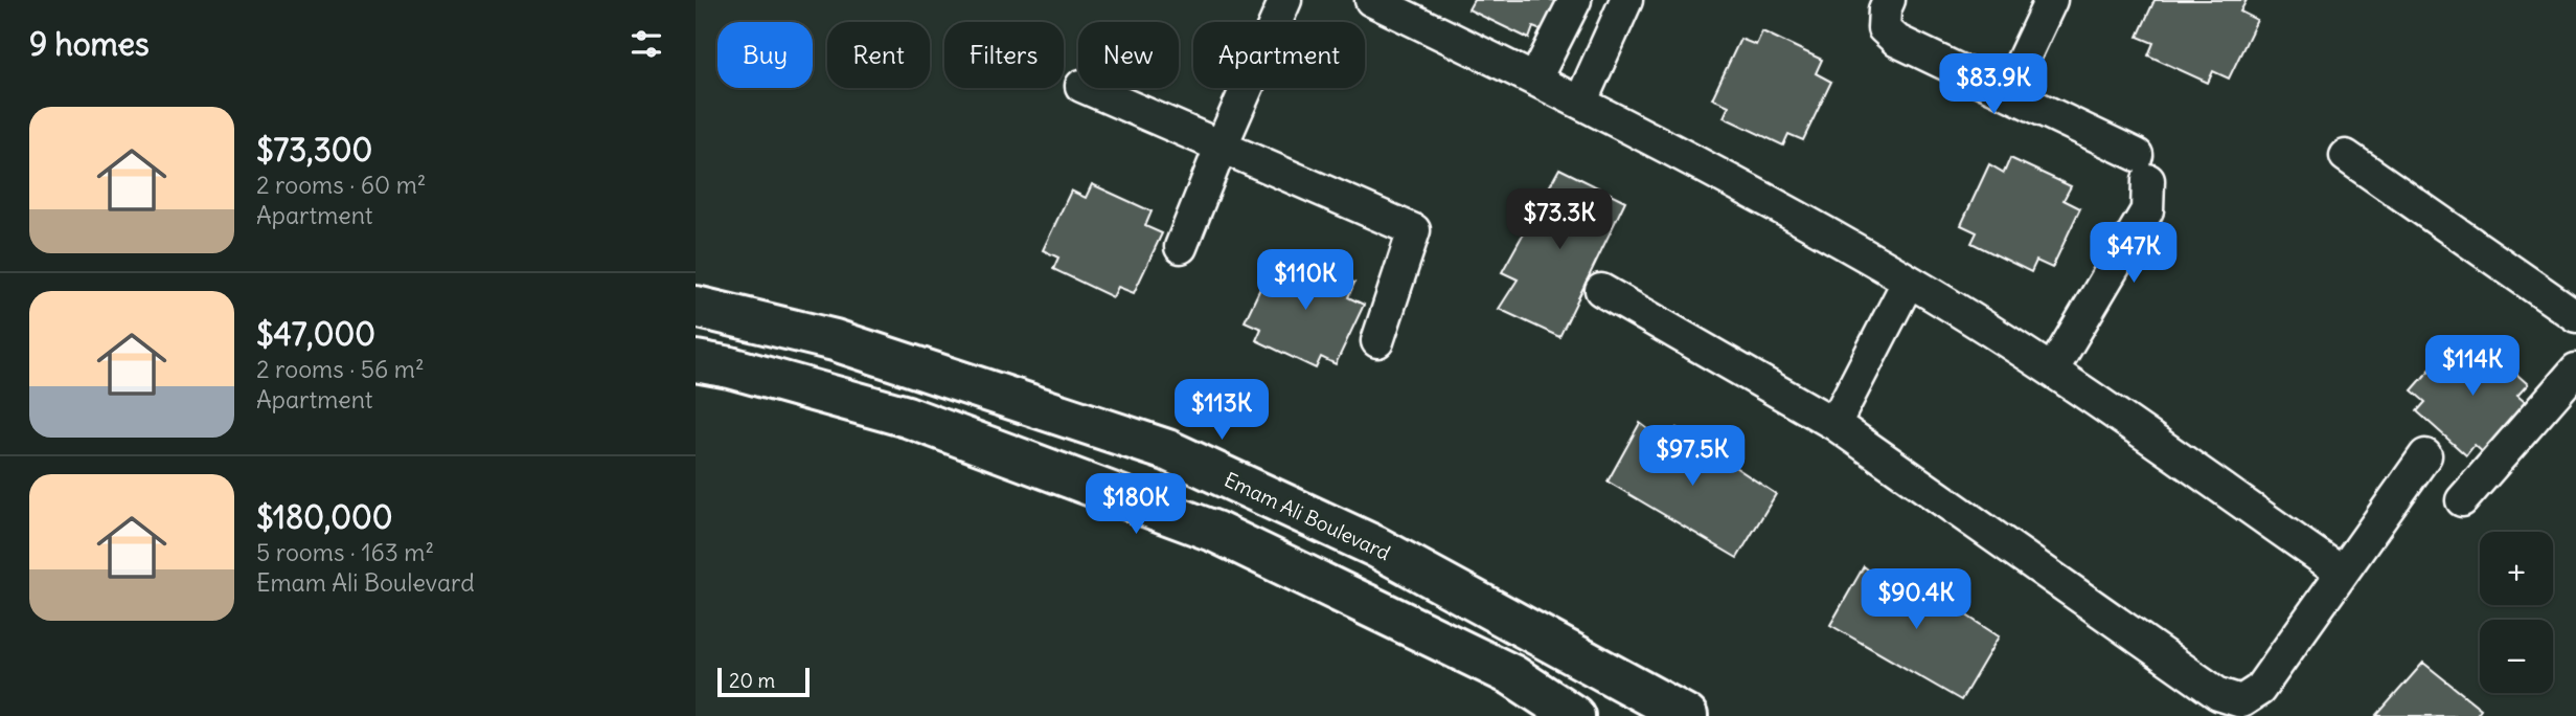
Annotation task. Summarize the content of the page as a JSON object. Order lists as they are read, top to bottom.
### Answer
{
  "streets": {
    "main road": ["Emam Ali Boulevard"]
  },
  "scale_bar": "20 m",
  "page": {
    "heading": "9 homes",
    "chip": [
      "Buy",
      "Rent",
      "Filters",
      "New",
      "Apartment"
    ],
    "price": [
      "$83.9K",
      "$73.3K",
      "$47K",
      "$110K",
      "$114K",
      "$113K",
      "$97.5K",
      "$180K",
      "$90.4K"
    ],
    "list": [
      {
        "name": "$73,300",
        "note": "2 rooms · 60 m² · Apartment"
      },
      {
        "name": "$47,000",
        "note": "2 rooms · 56 m² · Apartment"
      },
      {
        "name": "$180,000",
        "note": "5 rooms · 163 m² · Emam Ali Boulevard"
      }
    ],
    "map_buttons": ["+", "−"],
    "scale": "20 m"
  }
}
